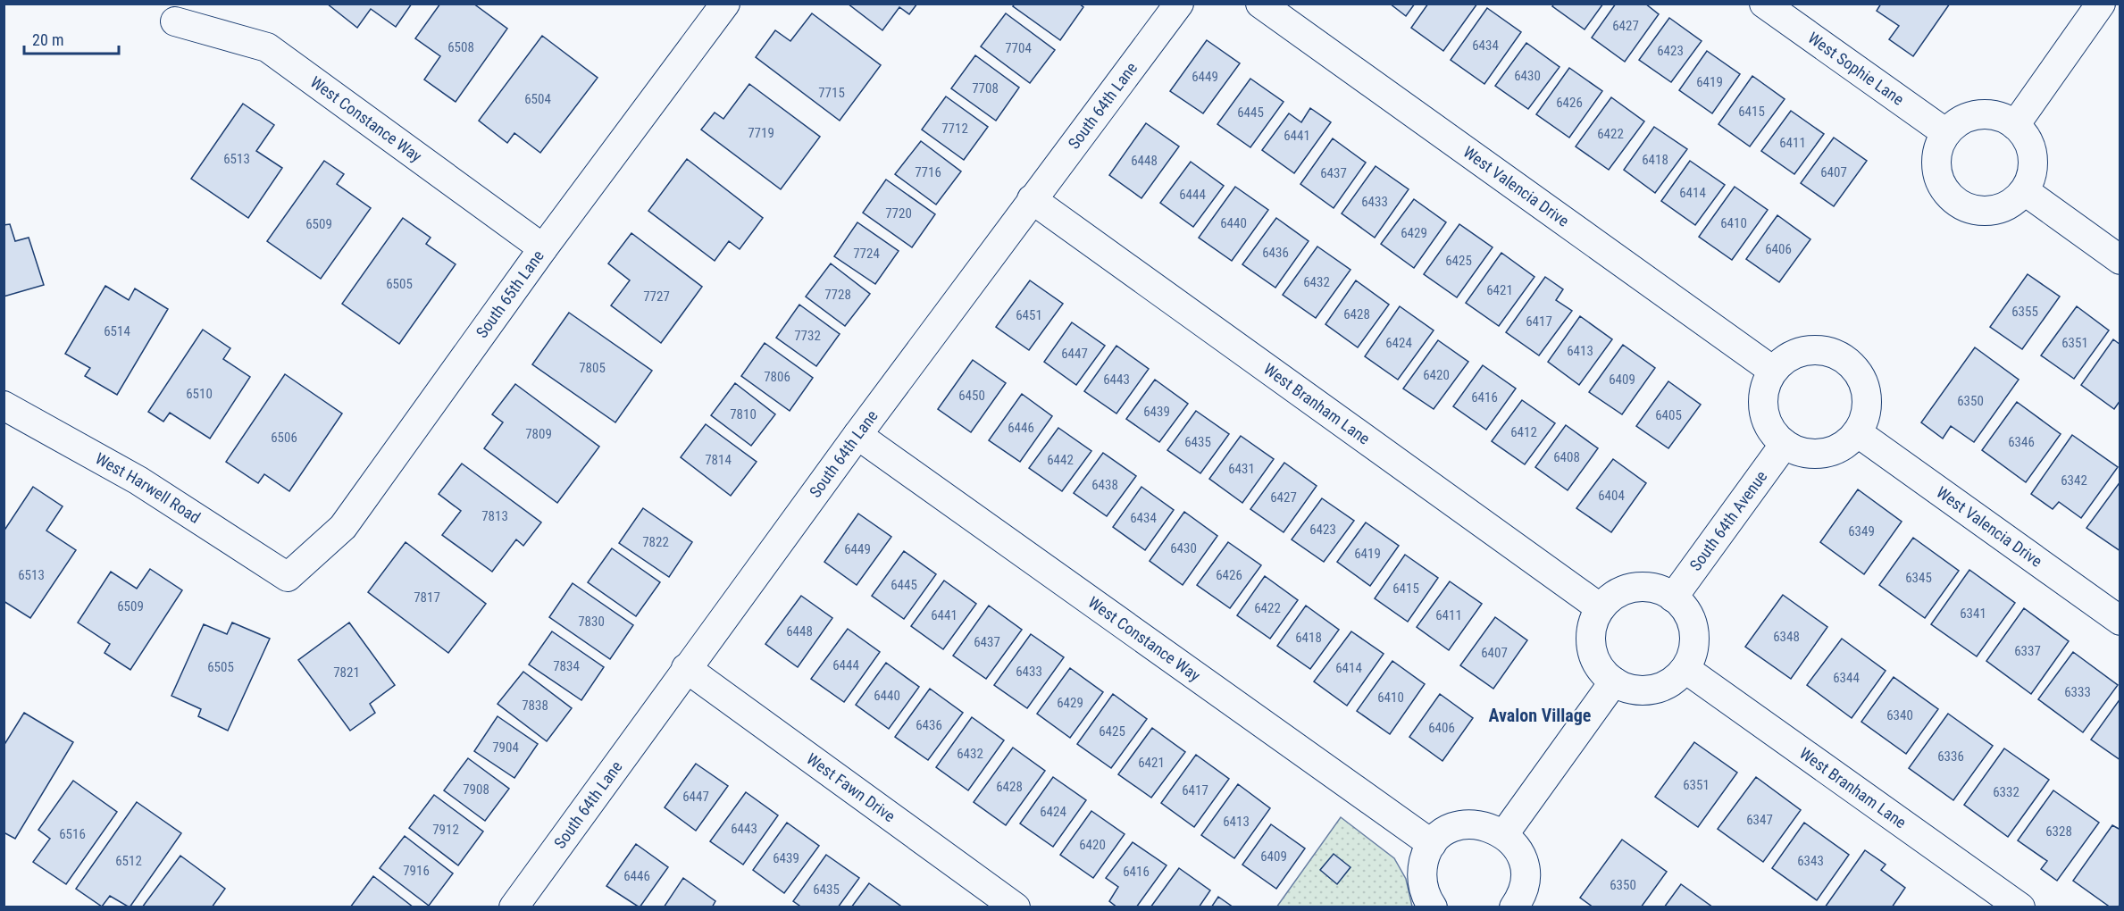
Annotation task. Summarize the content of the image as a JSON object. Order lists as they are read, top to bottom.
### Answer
{
  "streets": {
    "street": [
      "West Sophie Lane",
      "South 64th Lane",
      "West Constance Way",
      "West Valencia Drive",
      "South 65th Lane",
      "West Branham Lane",
      "West Harwell Road",
      "South 64th Avenue",
      "West Fawn Drive"
    ]
  },
  "crossings": [
    ["South 64th Lane", "West Constance Way"],
    ["South 64th Lane", "West Branham Lane"],
    ["South 64th Lane", "West Fawn Drive"],
    ["West Constance Way", "South 65th Lane"],
    ["West Valencia Drive", "South 64th Avenue"],
    ["South 65th Lane", "West Harwell Road"],
    ["West Branham Lane", "South 64th Avenue"]
  ],
  "districts": ["Avalon Village"],
  "house_numbers": [
    "6427",
    "6434",
    "6508",
    "7704",
    "6423",
    "6430",
    "6449",
    "6419",
    "7708",
    "7715",
    "6504",
    "6426",
    "6415",
    "6445",
    "7712",
    "7719",
    "6422",
    "6441",
    "6411",
    "6513",
    "6418",
    "6448",
    "7716",
    "6407",
    "6437",
    "6414",
    "6444",
    "6433",
    "7720",
    "6440",
    "6410",
    "6509",
    "6429",
    "6406",
    "6436",
    "7724",
    "6425",
    "6432",
    "6505",
    "6421",
    "7728",
    "7727",
    "6355",
    "6428",
    "6451",
    "6417",
    "6514",
    "7732",
    "6424",
    "6351",
    "6413",
    "6447",
    "7805",
    "6420",
    "7806",
    "6443",
    "6409",
    "6510",
    "6450",
    "6416",
    "6350",
    "6439",
    "7810",
    "6405",
    "6446",
    "6412",
    "7809",
    "6506",
    "6435",
    "6346",
    "6408",
    "7814",
    "6442",
    "6431",
    "6342",
    "6438",
    "6404",
    "6427",
    "7813",
    "6434",
    "6423",
    "6349",
    "7822",
    "6430",
    "6449",
    "6419",
    "6513",
    "6426",
    "6345",
    "6445",
    "6415",
    "7817",
    "6509",
    "6422",
    "6341",
    "6441",
    "6411",
    "7830",
    "6448",
    "6348",
    "6418",
    "6437",
    "6337",
    "6407",
    "6444",
    "7834",
    "6505",
    "6414",
    "6433",
    "7821",
    "6344",
    "6333",
    "6440",
    "6410",
    "6429",
    "7838",
    "6340",
    "6436",
    "6406",
    "6425",
    "7904",
    "6432",
    "6336",
    "6421",
    "6351",
    "6428",
    "7908",
    "6417",
    "6332",
    "6447",
    "6424",
    "6347",
    "6413",
    "6443",
    "7912",
    "6328",
    "6516",
    "6420",
    "6409",
    "6439",
    "6512",
    "6343",
    "7916",
    "6416",
    "6446",
    "6350",
    "6435"
  ],
  "scale_bar": "20 m"
}
